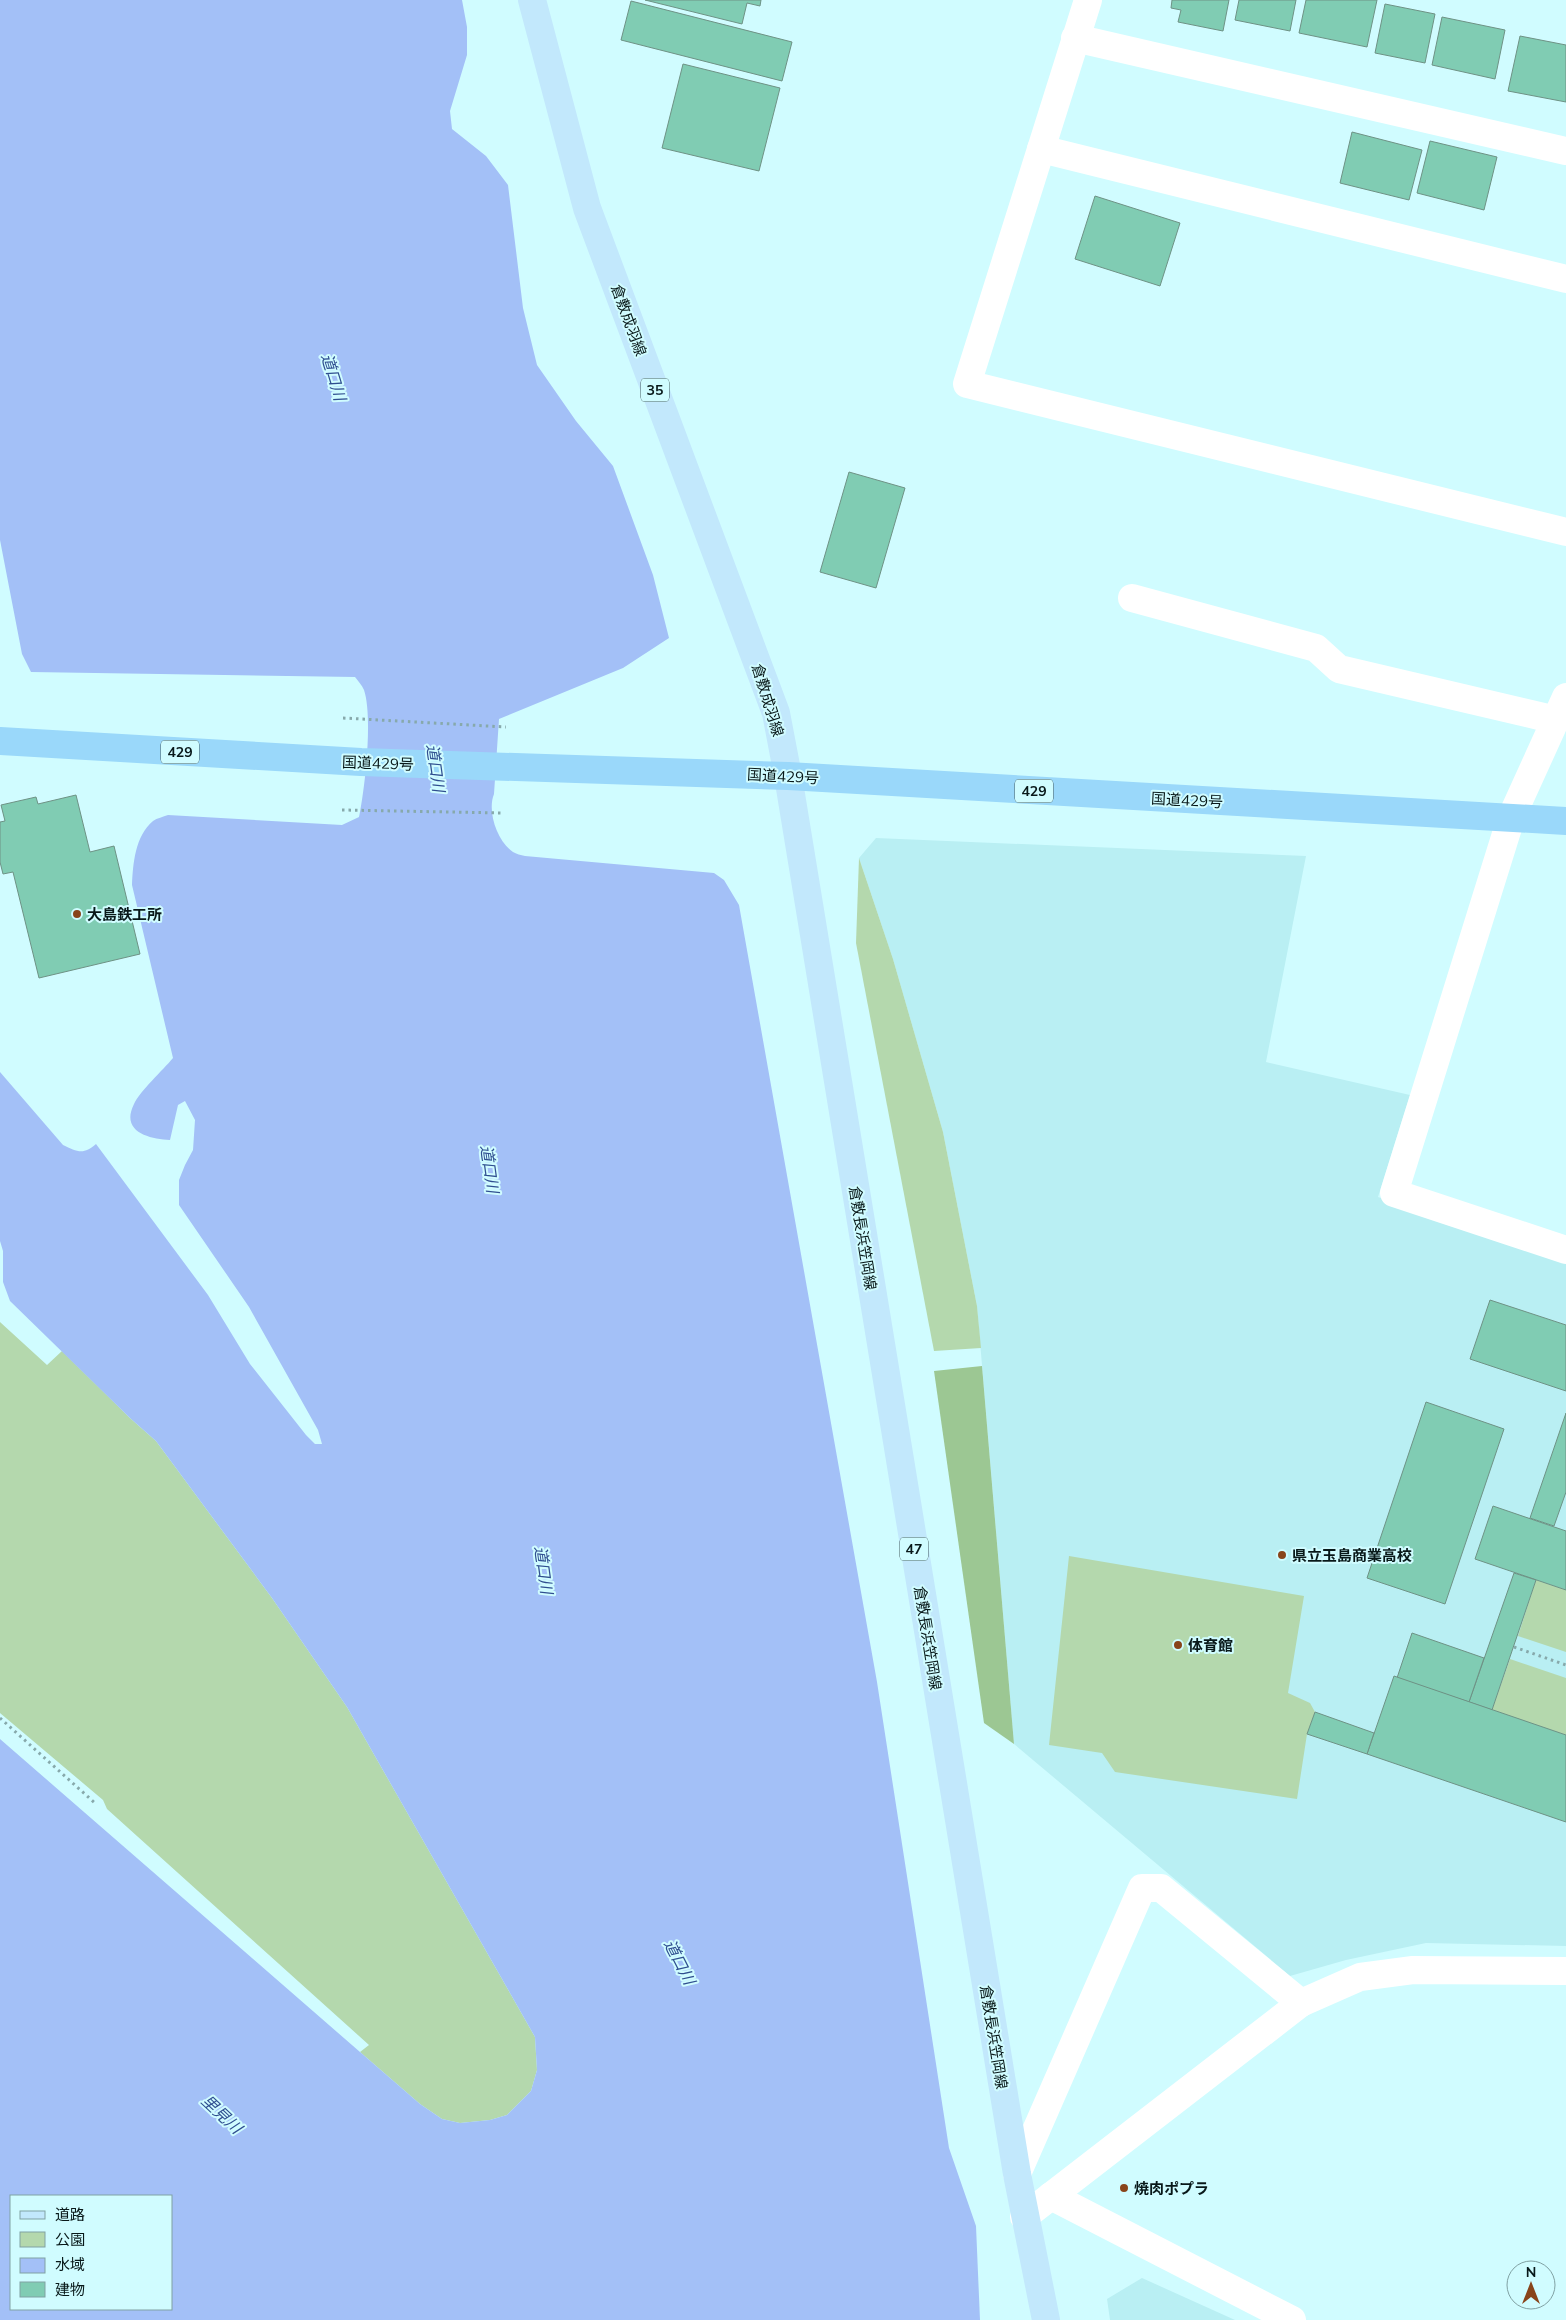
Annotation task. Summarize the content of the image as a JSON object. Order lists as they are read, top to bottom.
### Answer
{
  "streets": {
    "highway": ["429", "国道429号"],
    "main road": [
      "倉敷成羽線",
      "35",
      "倉敷長浜笠岡線",
      "47"
    ]
  },
  "crossings": [
    ["倉敷成羽線", "国道429号"],
    ["倉敷成羽線", "倉敷長浜笠岡線"],
    ["国道429号", "倉敷長浜笠岡線"]
  ],
  "water": ["道口川", "里見川"],
  "places": [
    "大島鉄工所",
    "県立玉島商業高校",
    "体育館",
    "焼肉ポプラ"
  ],
  "legend": [
    "道路",
    "公園",
    "水域",
    "建物"
  ],
  "north": "top"
}
